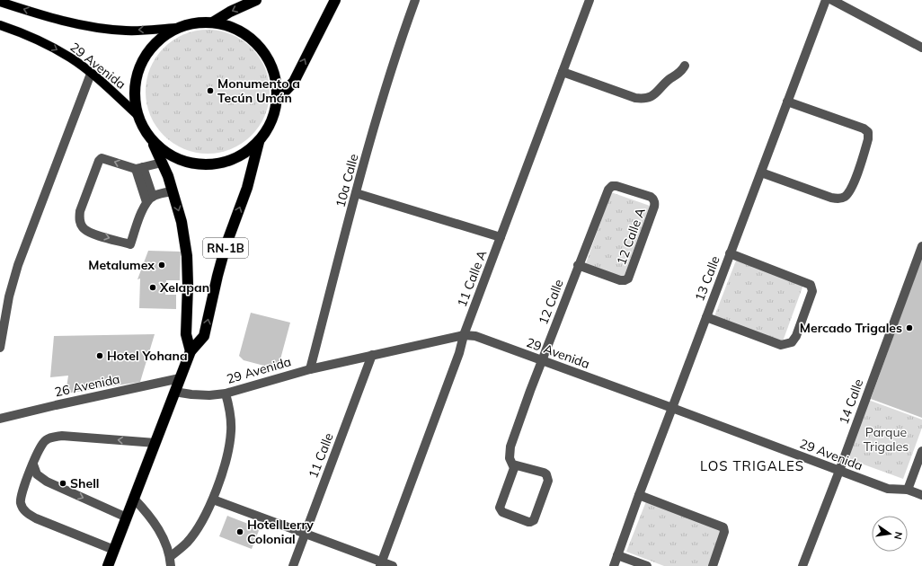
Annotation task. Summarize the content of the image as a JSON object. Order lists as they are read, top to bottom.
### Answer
{
  "streets": {
    "highway": ["RN-1B"],
    "main road": ["29 Avenida"],
    "street": [
      "10a Calle",
      "12 Calle A",
      "11 Calle A",
      "13 Calle",
      "12 Calle",
      "26 Avenida",
      "14 Calle",
      "11 Calle"
    ]
  },
  "crossings": [
    ["29 Avenida", "10a Calle"],
    ["29 Avenida", "RN-1B"],
    ["29 Avenida", "11 Calle A"],
    ["29 Avenida", "13 Calle"],
    ["29 Avenida", "12 Calle"],
    ["29 Avenida", "14 Calle"],
    ["29 Avenida", "11 Calle"],
    ["12 Calle A", "12 Calle"],
    ["RN-1B", "26 Avenida"]
  ],
  "districts": ["LOS TRIGALES"],
  "parks": ["Parque Trigales"],
  "places": [
    "Monumento a Tecún Umán",
    "Metalumex",
    "Xelapan",
    "Mercado Trigales",
    "Hotel Yohana",
    "Shell",
    "Hotel Lerry Colonial"
  ],
  "north": "right"
}
